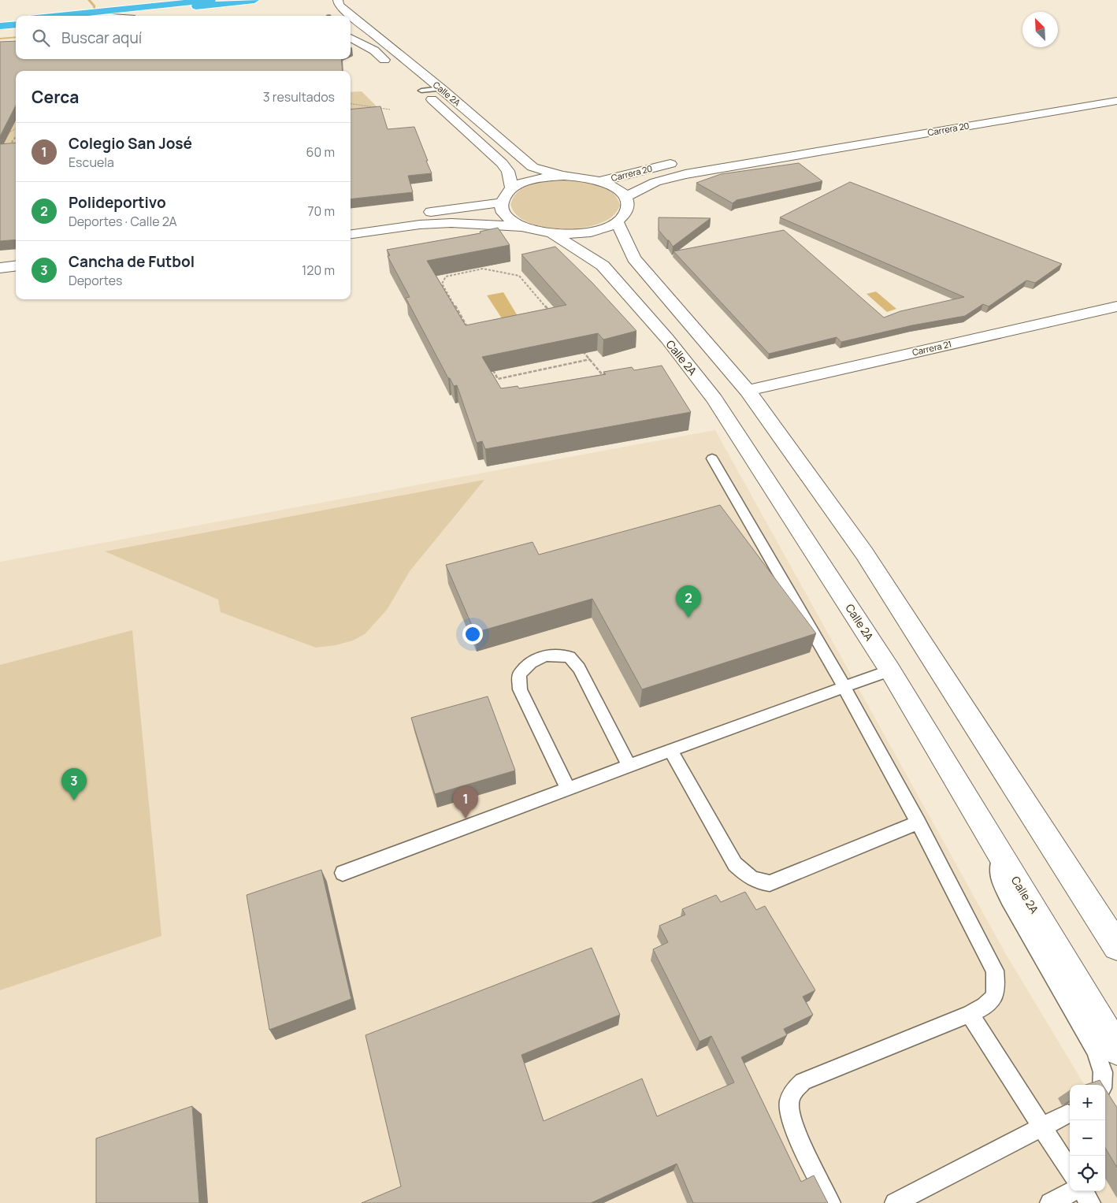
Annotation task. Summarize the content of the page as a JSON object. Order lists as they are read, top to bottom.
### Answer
{
  "streets": {
    "street": ["Calle 2A", "Carrera 20", "Carrera 21"]
  },
  "north": "top left",
  "page": {
    "search": "Buscar aquí",
    "heading": ["Cerca", "3 resultados"],
    "list": [
      {
        "mark": "1",
        "name": "Colegio San José",
        "note": "Escuela",
        "value": "60 m"
      },
      {
        "mark": "2",
        "name": "Polideportivo",
        "note": "Deportes · Calle 2A",
        "value": "70 m"
      },
      {
        "mark": "3",
        "name": "Cancha de Futbol",
        "note": "Deportes",
        "value": "120 m"
      }
    ],
    "pins": ["2", "3", "1"],
    "map_buttons": ["+", "−"]
  }
}
